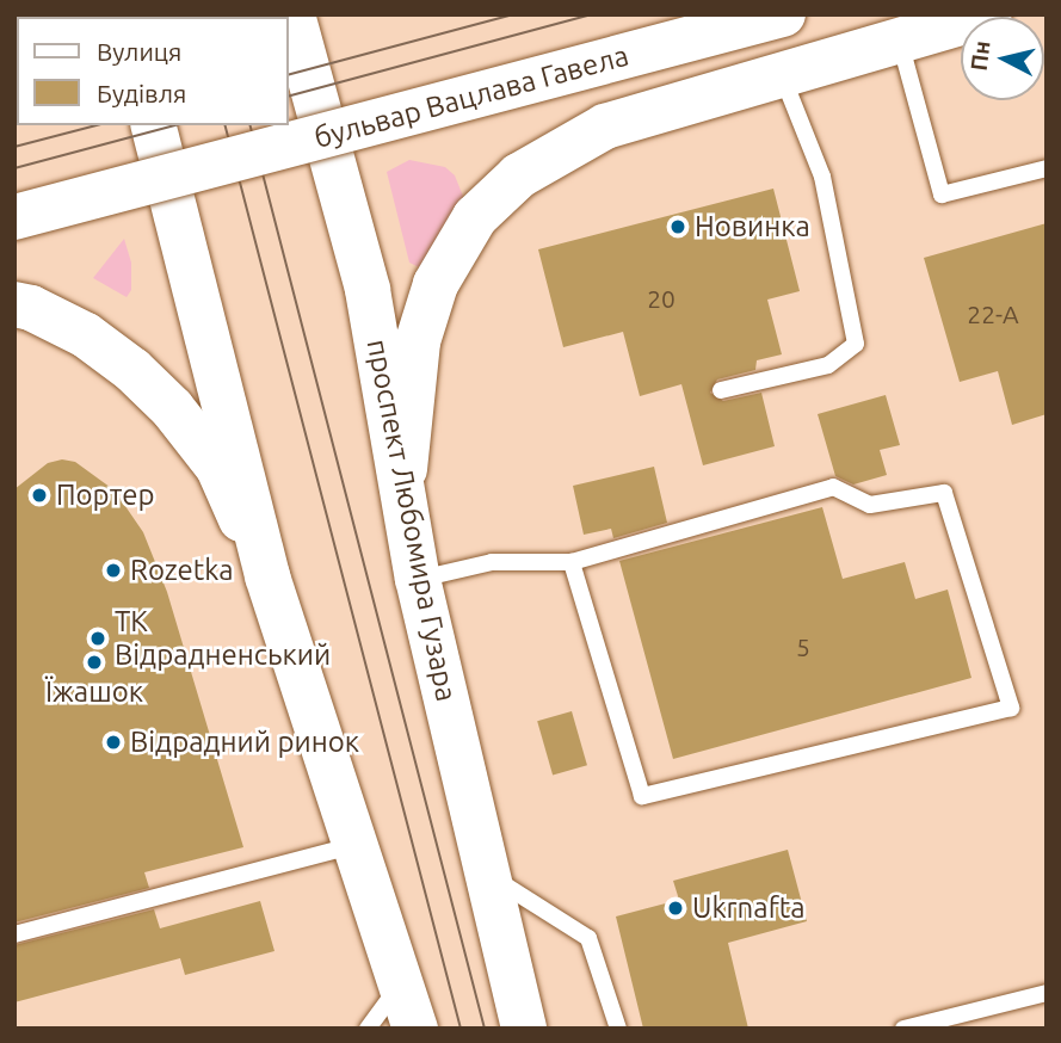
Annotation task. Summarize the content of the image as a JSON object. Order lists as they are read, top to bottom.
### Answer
{
  "streets": {
    "main road": ["бульвар Вацлава Гавела", "проспект Любомира Гузара"]
  },
  "places": [
    "Новинка",
    "Портер",
    "Rozetka",
    "ТК Відрадненський",
    "Їжашок",
    "Відрадний ринок",
    "Ukrnafta"
  ],
  "house_numbers": ["20", "22-А", "5"],
  "legend": ["Вулиця", "Будівля"],
  "north": "left"
}
